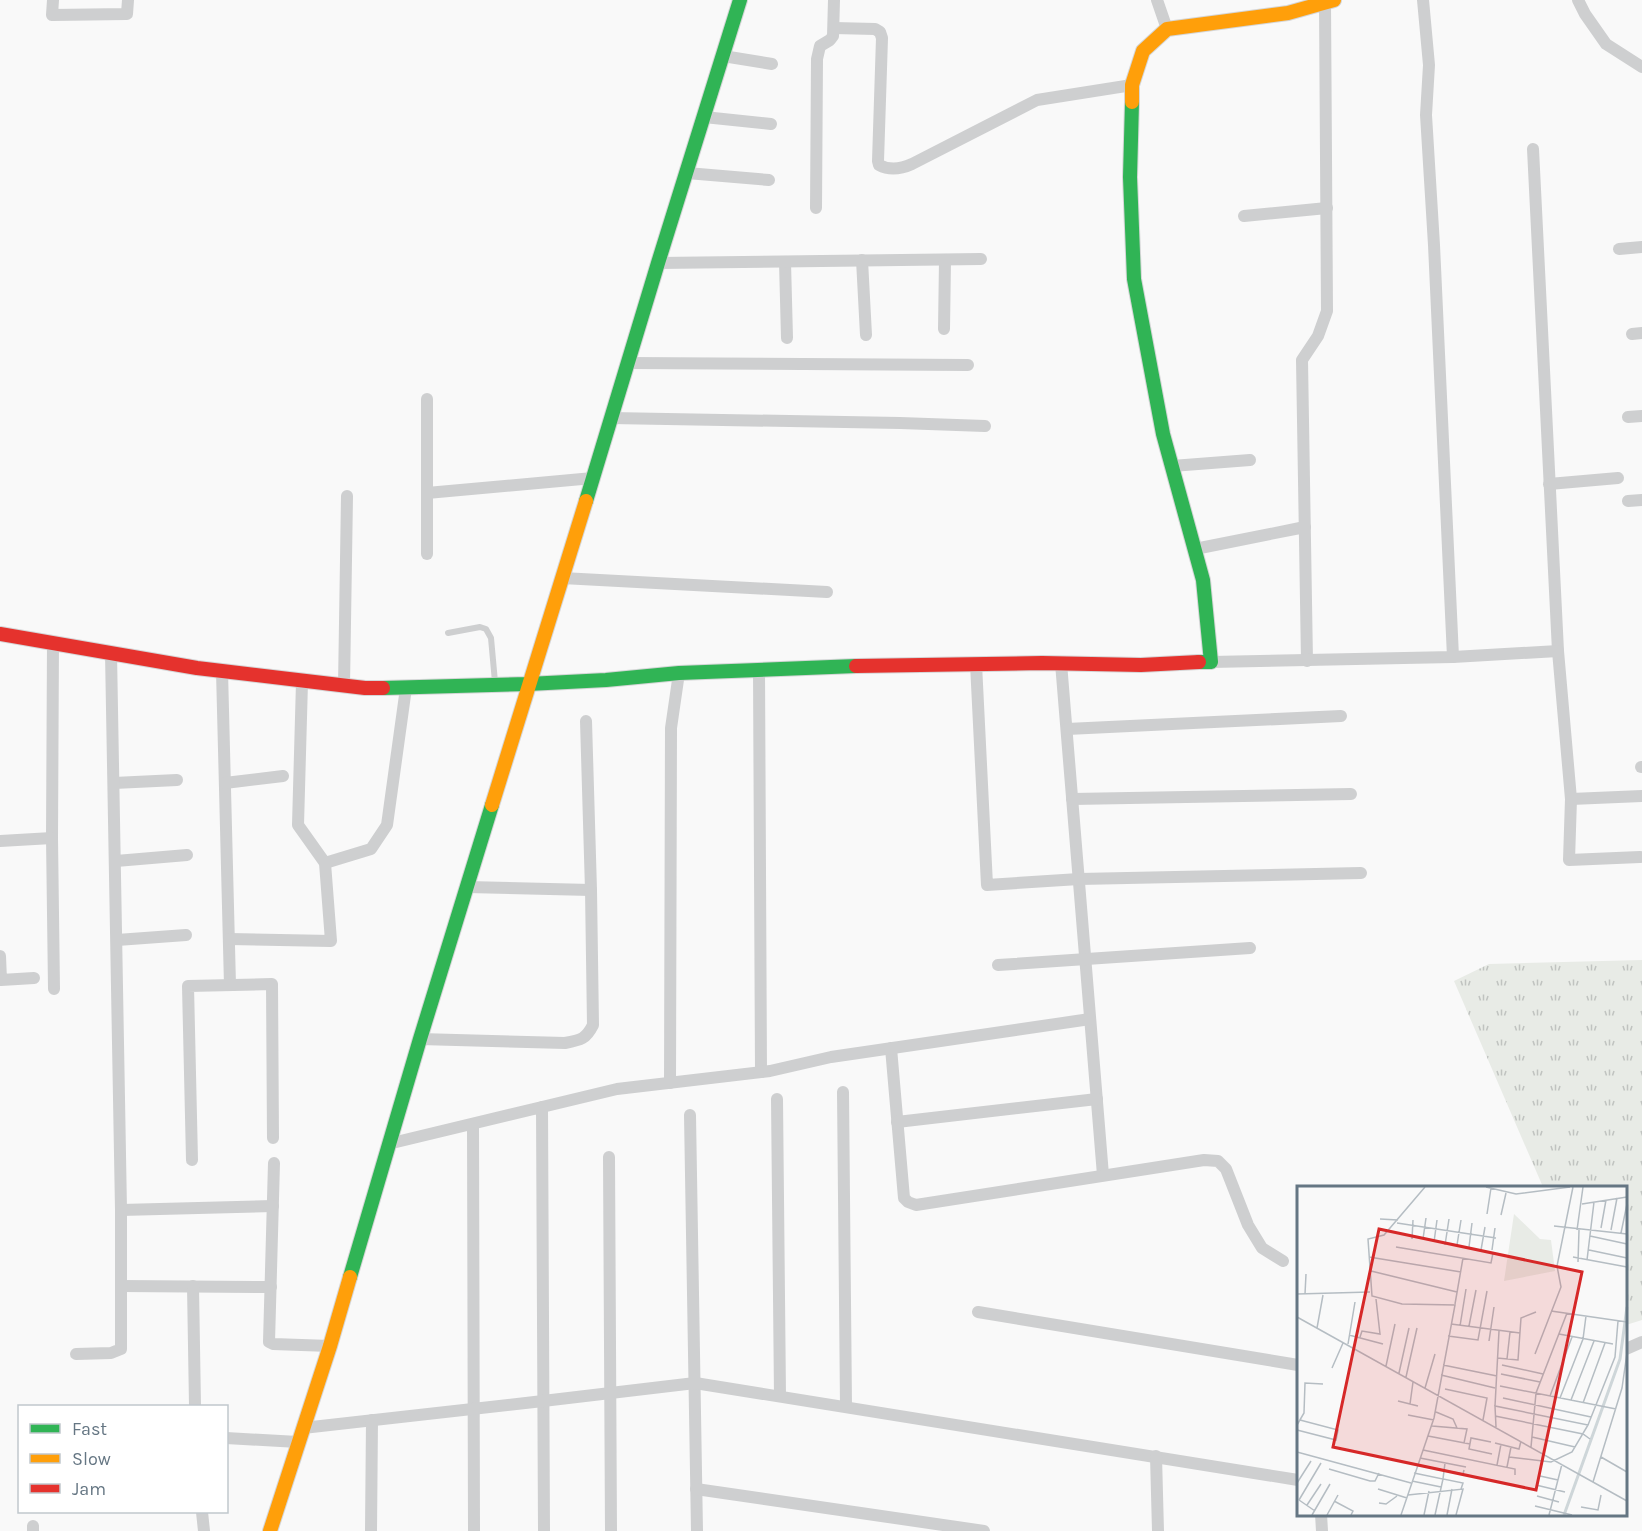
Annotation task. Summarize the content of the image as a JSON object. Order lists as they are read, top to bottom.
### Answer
{
  "legend": ["Fast", "Slow", "Jam"]
}
